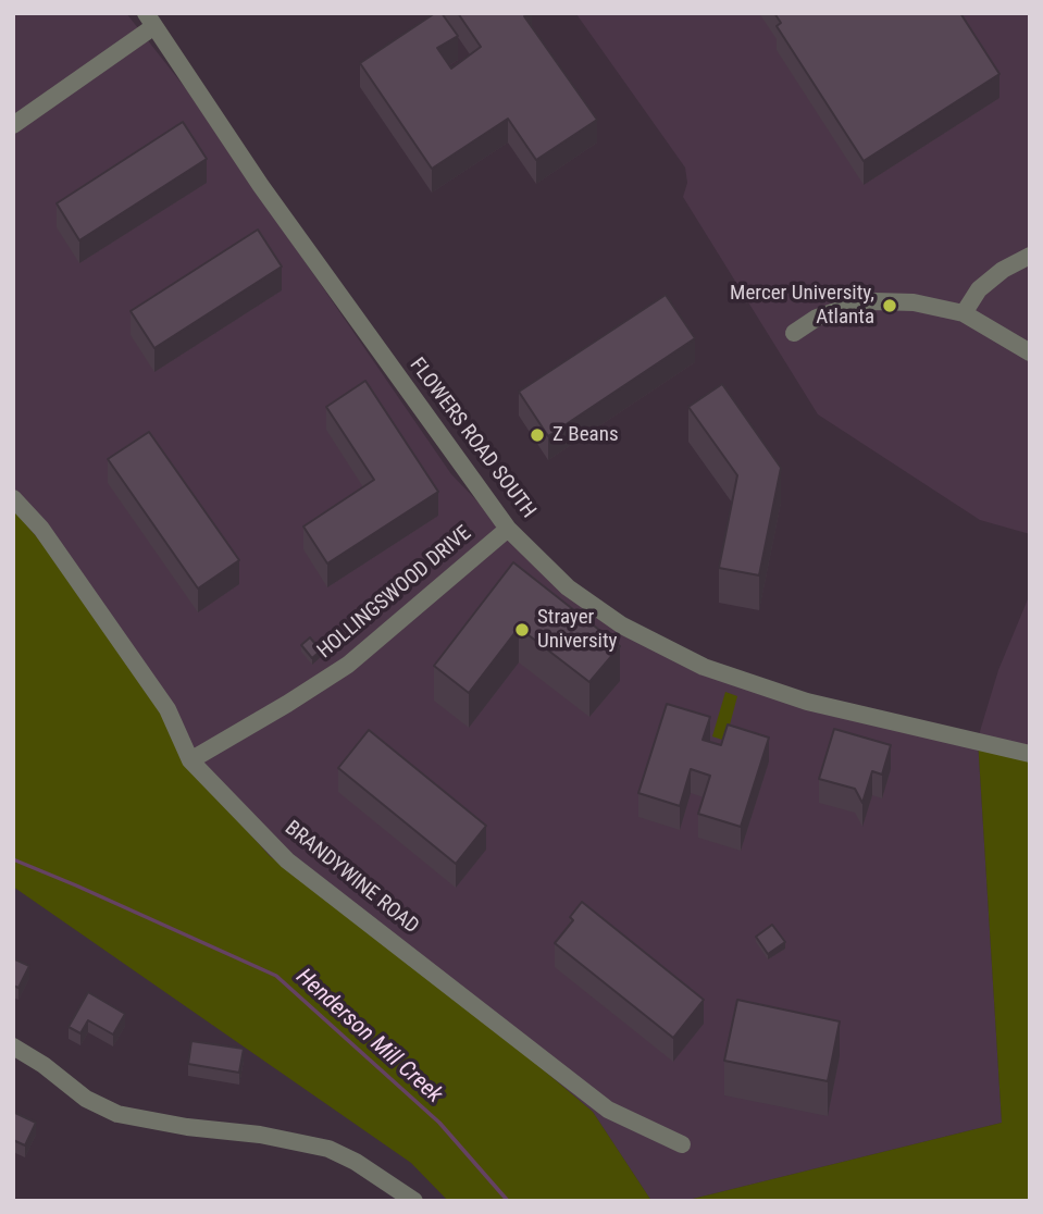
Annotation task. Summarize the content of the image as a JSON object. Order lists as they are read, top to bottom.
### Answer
{
  "streets": {
    "street": ["FLOWERS ROAD SOUTH", "HOLLINGSWOOD DRIVE", "BRANDYWINE ROAD"]
  },
  "crossings": [
    ["FLOWERS ROAD SOUTH", "HOLLINGSWOOD DRIVE"],
    ["HOLLINGSWOOD DRIVE", "BRANDYWINE ROAD"]
  ],
  "water": ["Henderson Mill Creek"],
  "places": ["Mercer University, Atlanta", "Z Beans", "Strayer University"]
}
